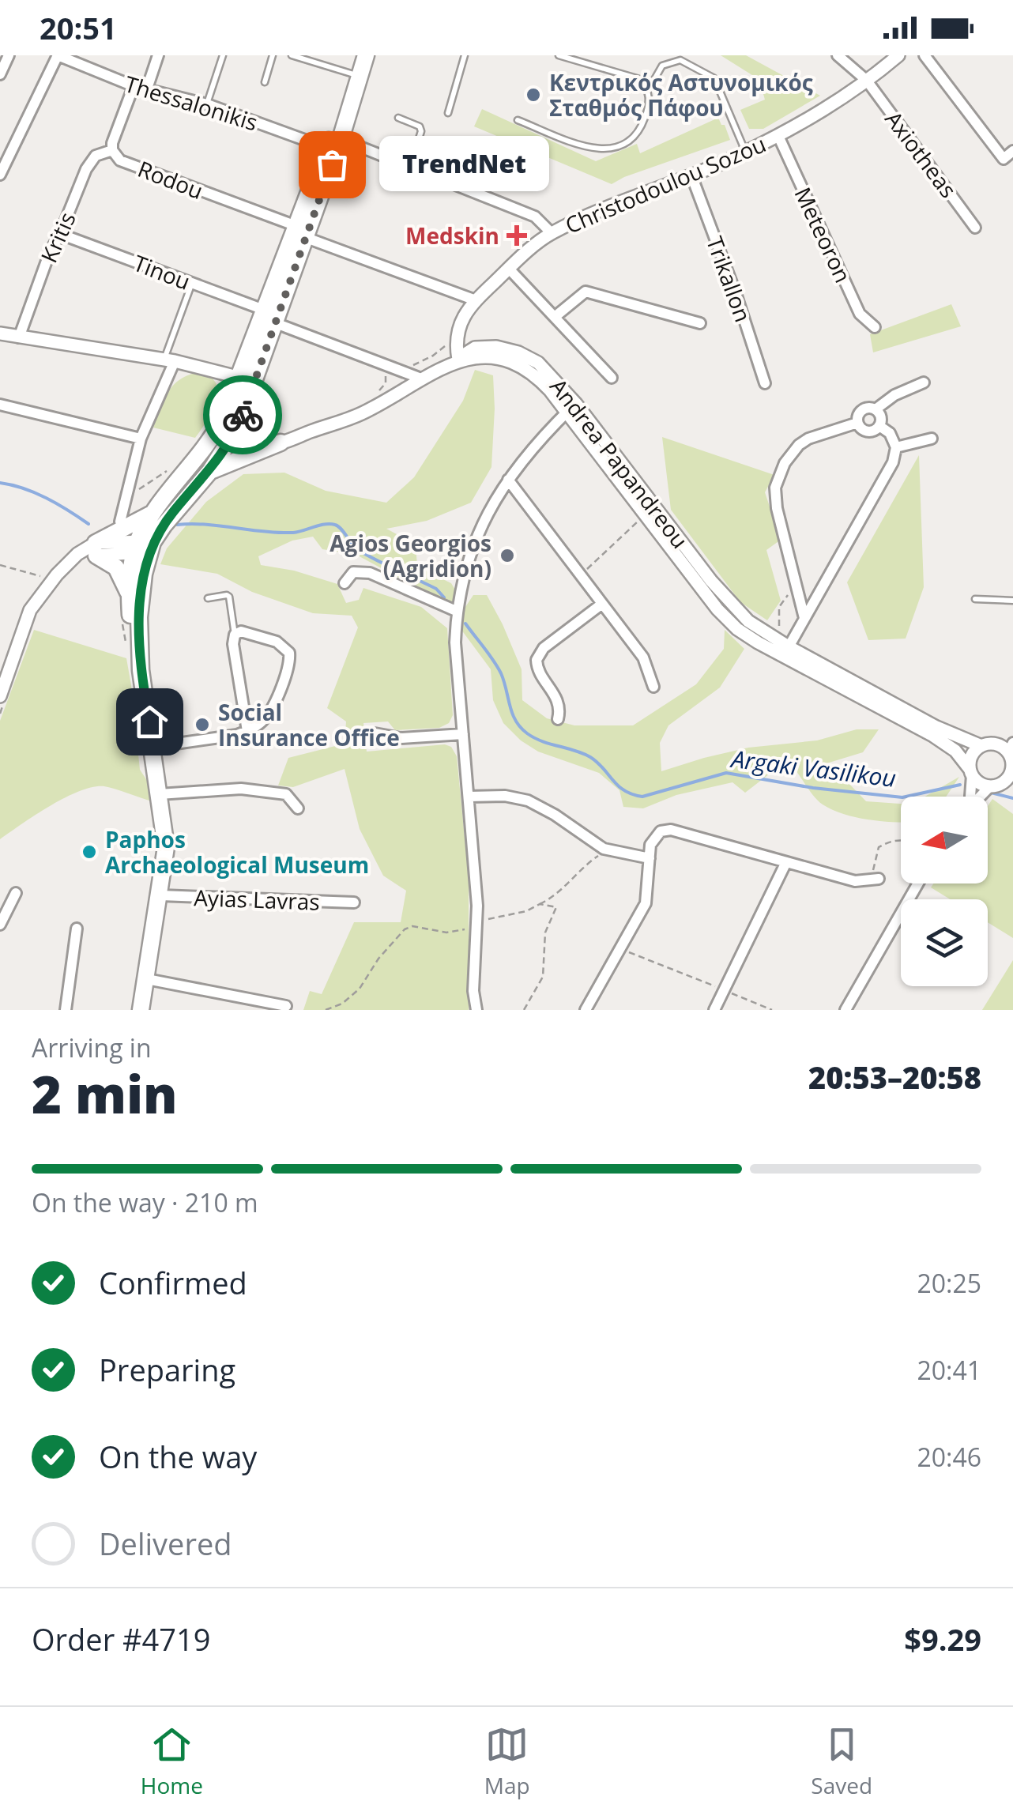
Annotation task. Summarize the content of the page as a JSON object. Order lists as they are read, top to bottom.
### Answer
{
  "streets": {
    "street": [
      "Thessalonikis",
      "Axiotheas",
      "Rodou",
      "Christodoulou Sozou",
      "Meteoron",
      "Kritis",
      "Tinou",
      "Trikallon",
      "Andrea Papandreou",
      "Ayias Lavras"
    ]
  },
  "crossings": [
    ["Thessalonikis", "Rodou"],
    ["Thessalonikis", "Christodoulou Sozou"],
    ["Axiotheas", "Christodoulou Sozou"],
    ["Rodou", "Christodoulou Sozou"],
    ["Rodou", "Kritis"],
    ["Christodoulou Sozou", "Meteoron"],
    ["Christodoulou Sozou", "Trikallon"],
    ["Christodoulou Sozou", "Andrea Papandreou"],
    ["Kritis", "Tinou"]
  ],
  "water": ["Argaki Vasilikou"],
  "places": {
    "other": [
      "Κεντρικός Αστυνομικός Σταθμός Πάφου",
      "TrendNet",
      "Agios Georgios (Agridion)",
      "Social Insurance Office",
      "Paphos Archaeological Museum"
    ],
    "health": ["Medskin"]
  },
  "north": "left",
  "page": {
    "status": "20:51",
    "bubble": "TrendNet",
    "heading": ["2 min", "Arriving in", "20:53–20:58"],
    "panel": ["Order #4719", "$9.29"],
    "bar": "On the way · 210 m",
    "list": [
      ["Confirmed", "20:25"],
      ["Preparing", "20:41"],
      ["On the way", "20:46"],
      "Delivered"
    ],
    "tabs": ["Home", "Map", "Saved"]
  }
}
